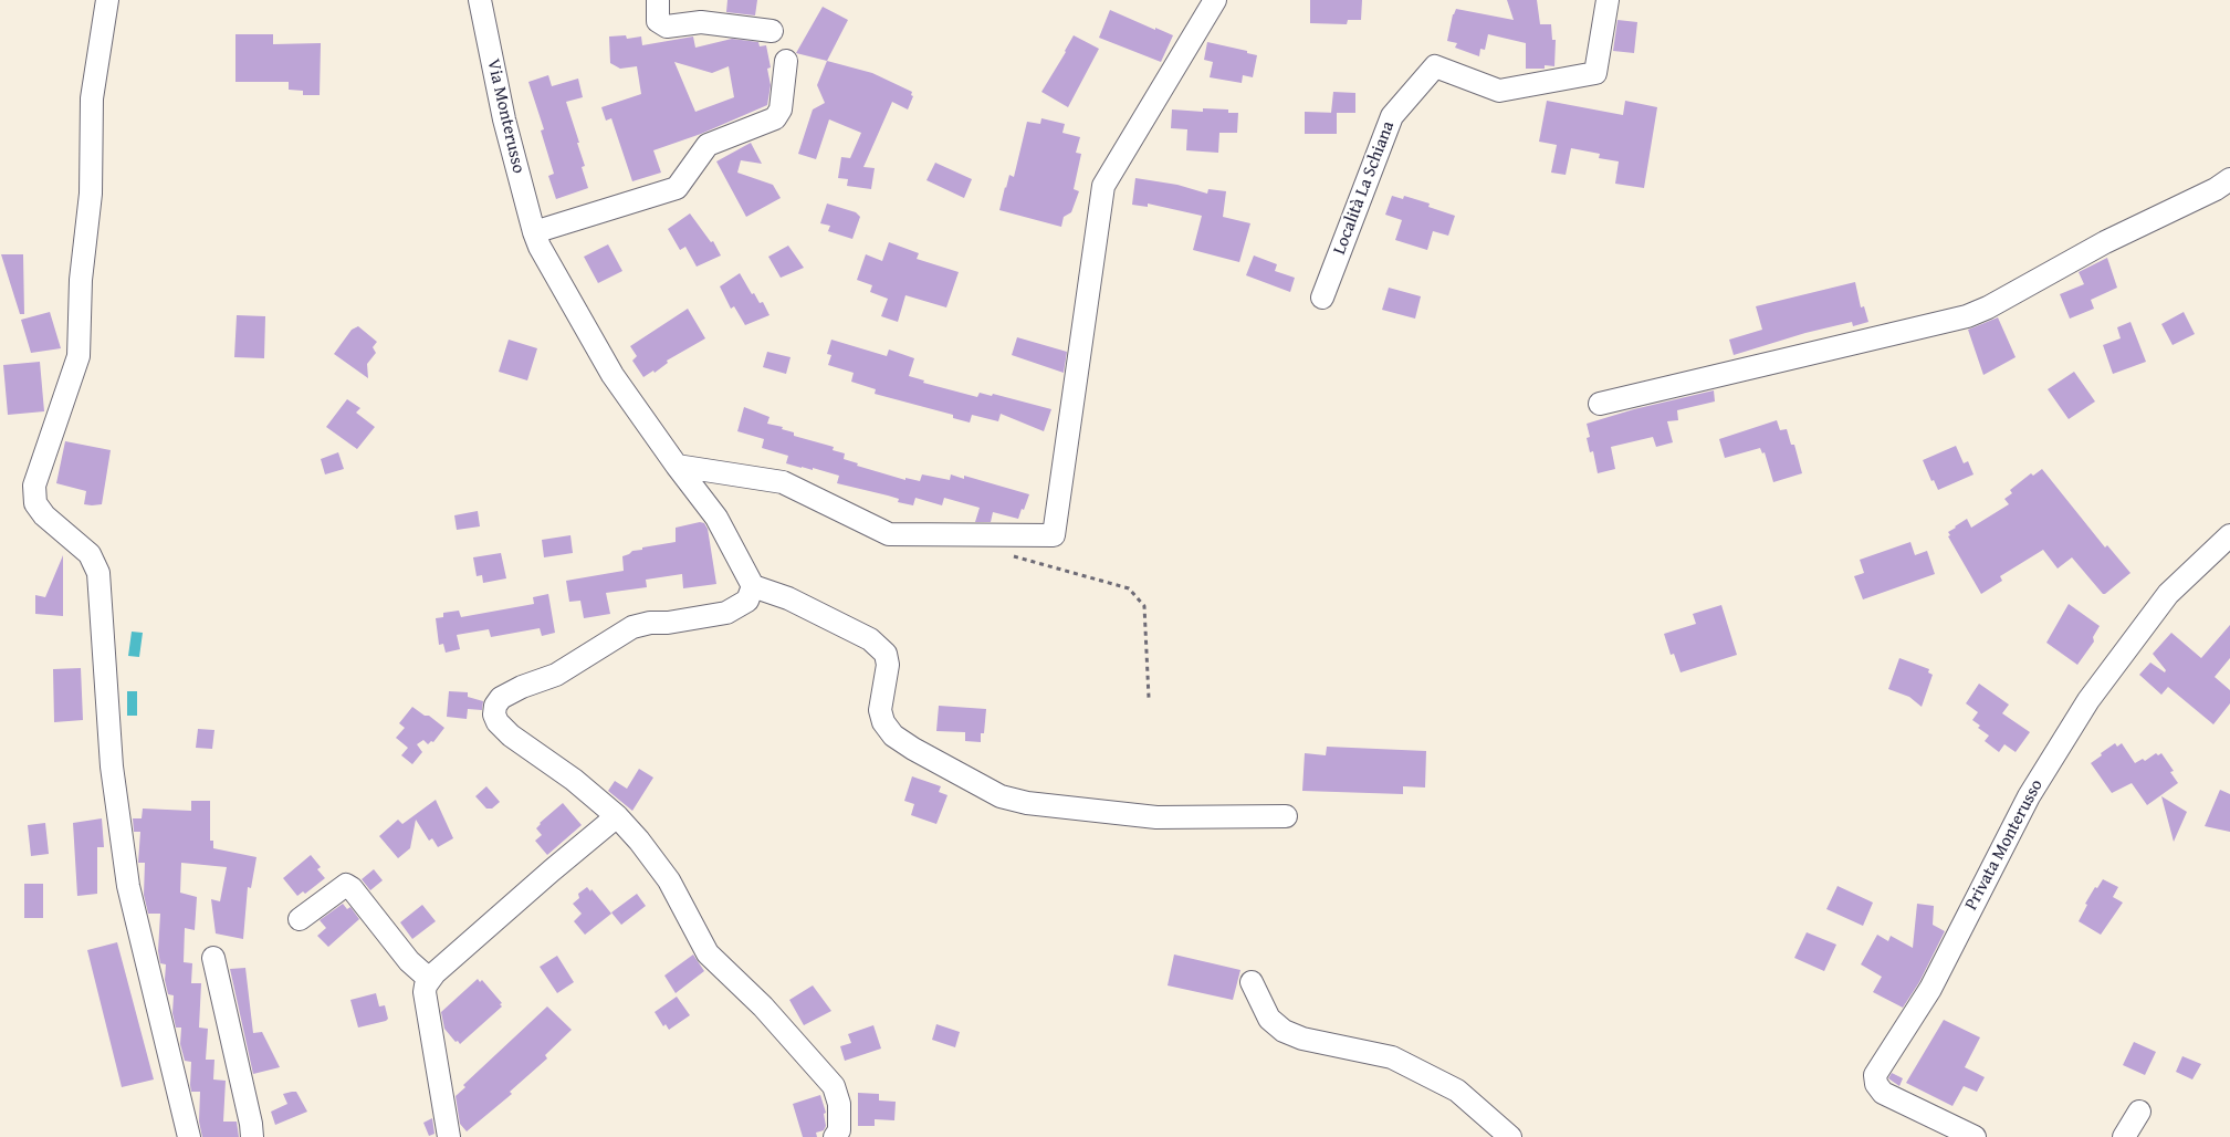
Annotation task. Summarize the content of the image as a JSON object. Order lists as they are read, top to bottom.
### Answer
{
  "streets": {
    "street": ["Via Monterusso", "Località La Schiana", "Privata Monterusso"]
  }
}
